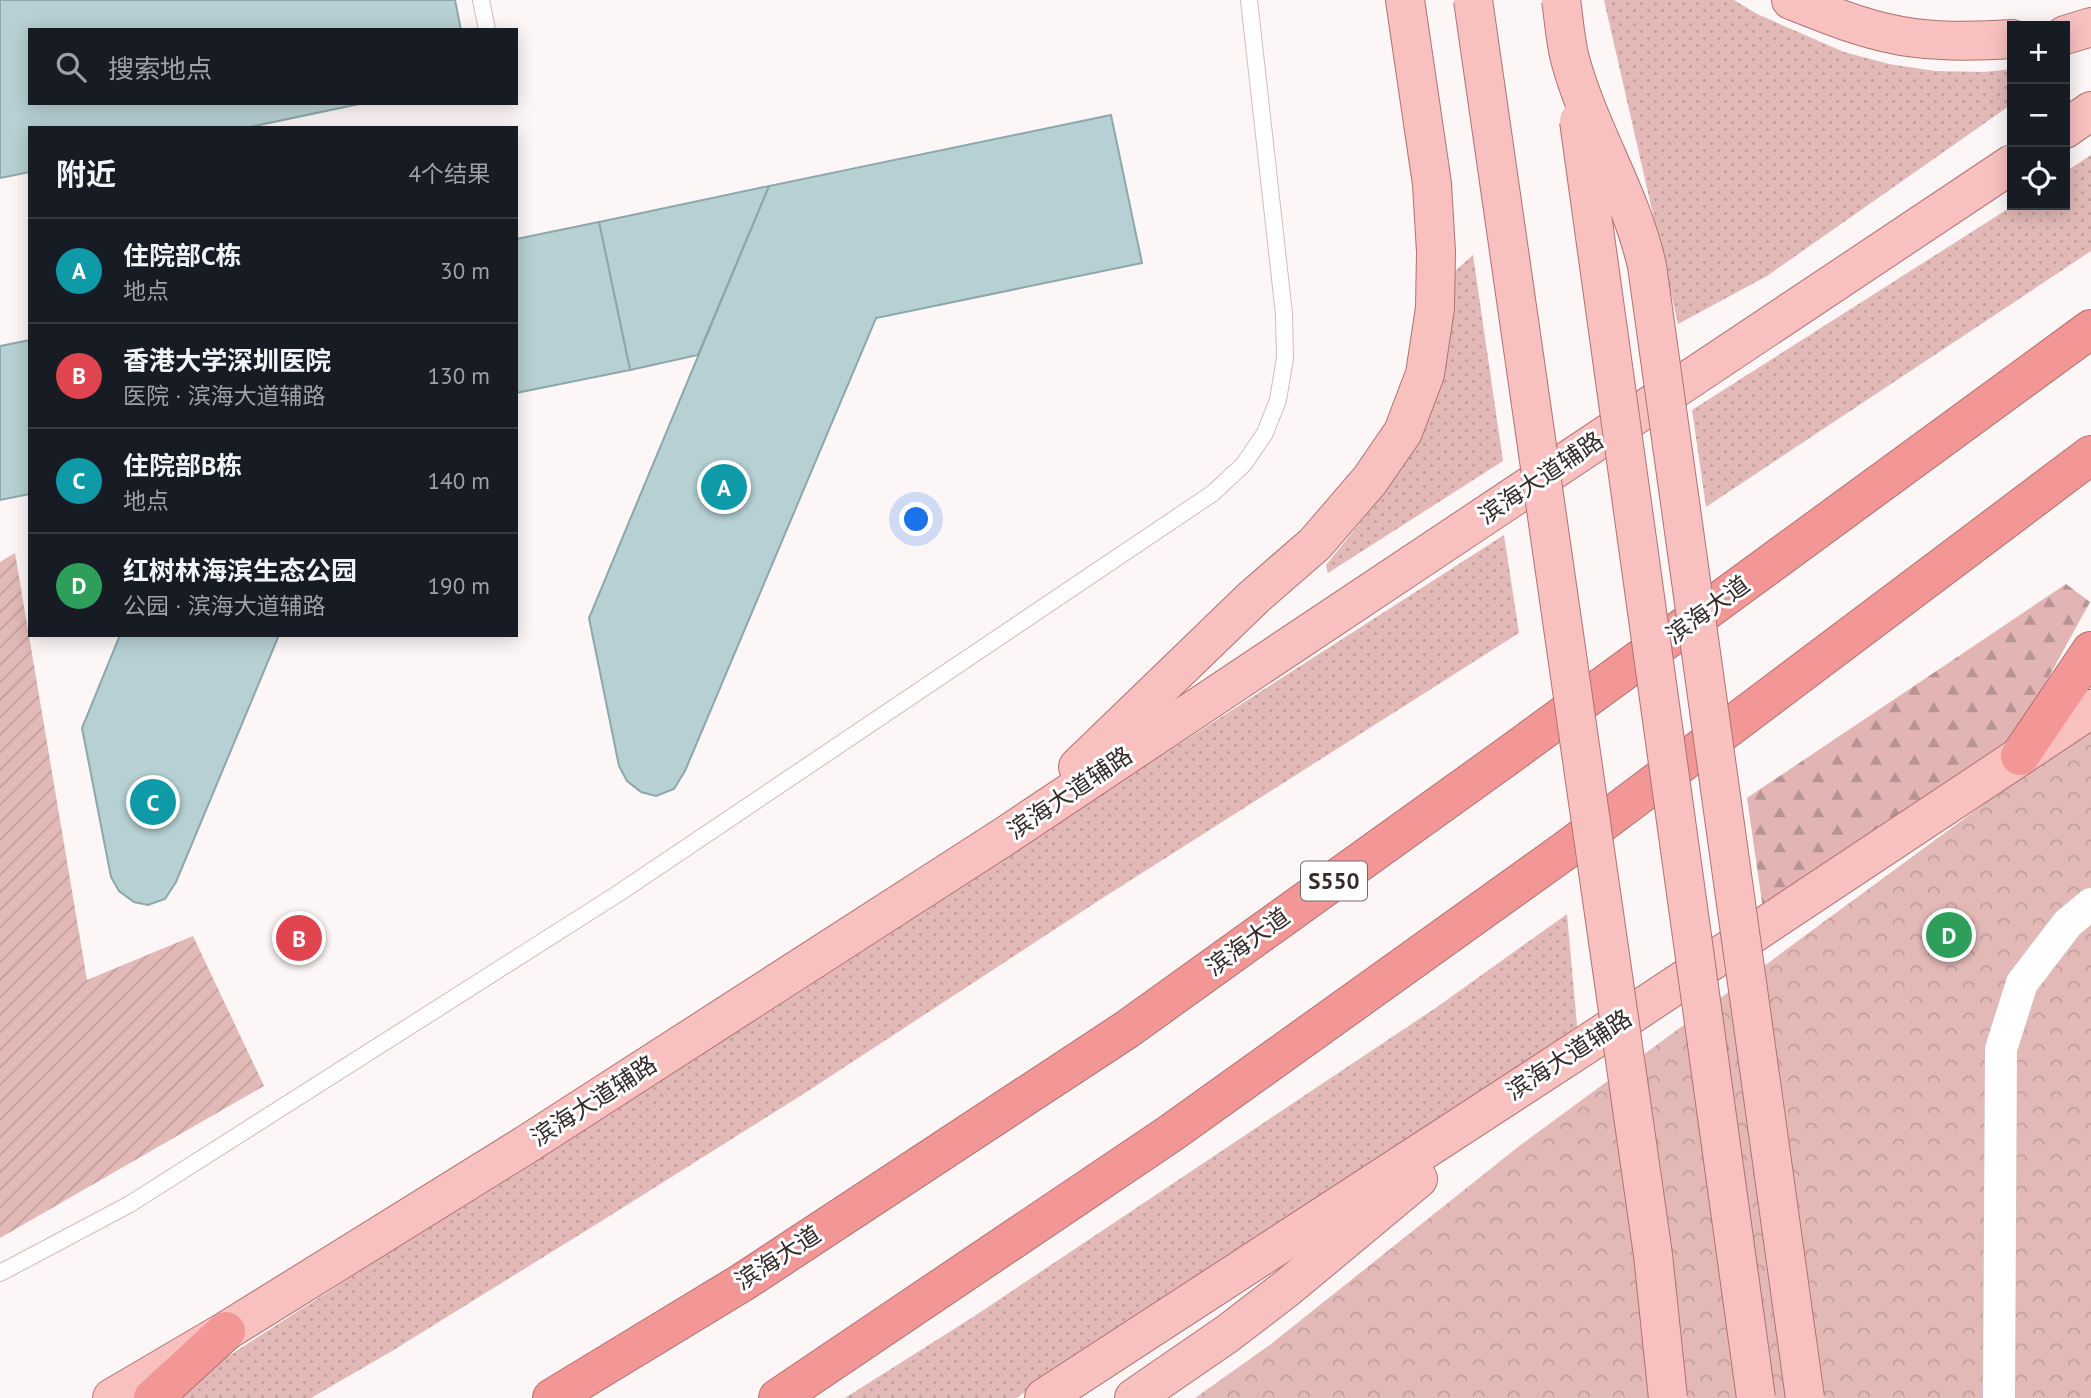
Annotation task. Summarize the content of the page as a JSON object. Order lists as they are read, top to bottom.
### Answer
{
  "streets": {
    "highway": ["滨海大道", "S550"],
    "main road": ["滨海大道辅路"]
  },
  "page": {
    "map_buttons": ["+", "−"],
    "search": "搜索地点",
    "heading": ["附近", "4个结果"],
    "list": [
      {
        "mark": "A",
        "name": "住院部C栋",
        "note": "地点",
        "value": "30 m"
      },
      {
        "mark": "B",
        "name": "香港大学深圳医院",
        "note": "医院 · 滨海大道辅路",
        "value": "130 m"
      },
      {
        "mark": "C",
        "name": "住院部B栋",
        "note": "地点",
        "value": "140 m"
      },
      {
        "mark": "D",
        "name": "红树林海滨生态公园",
        "note": "公园 · 滨海大道辅路",
        "value": "190 m"
      }
    ],
    "pins": [
      "A",
      "C",
      "D",
      "B"
    ]
  }
}
